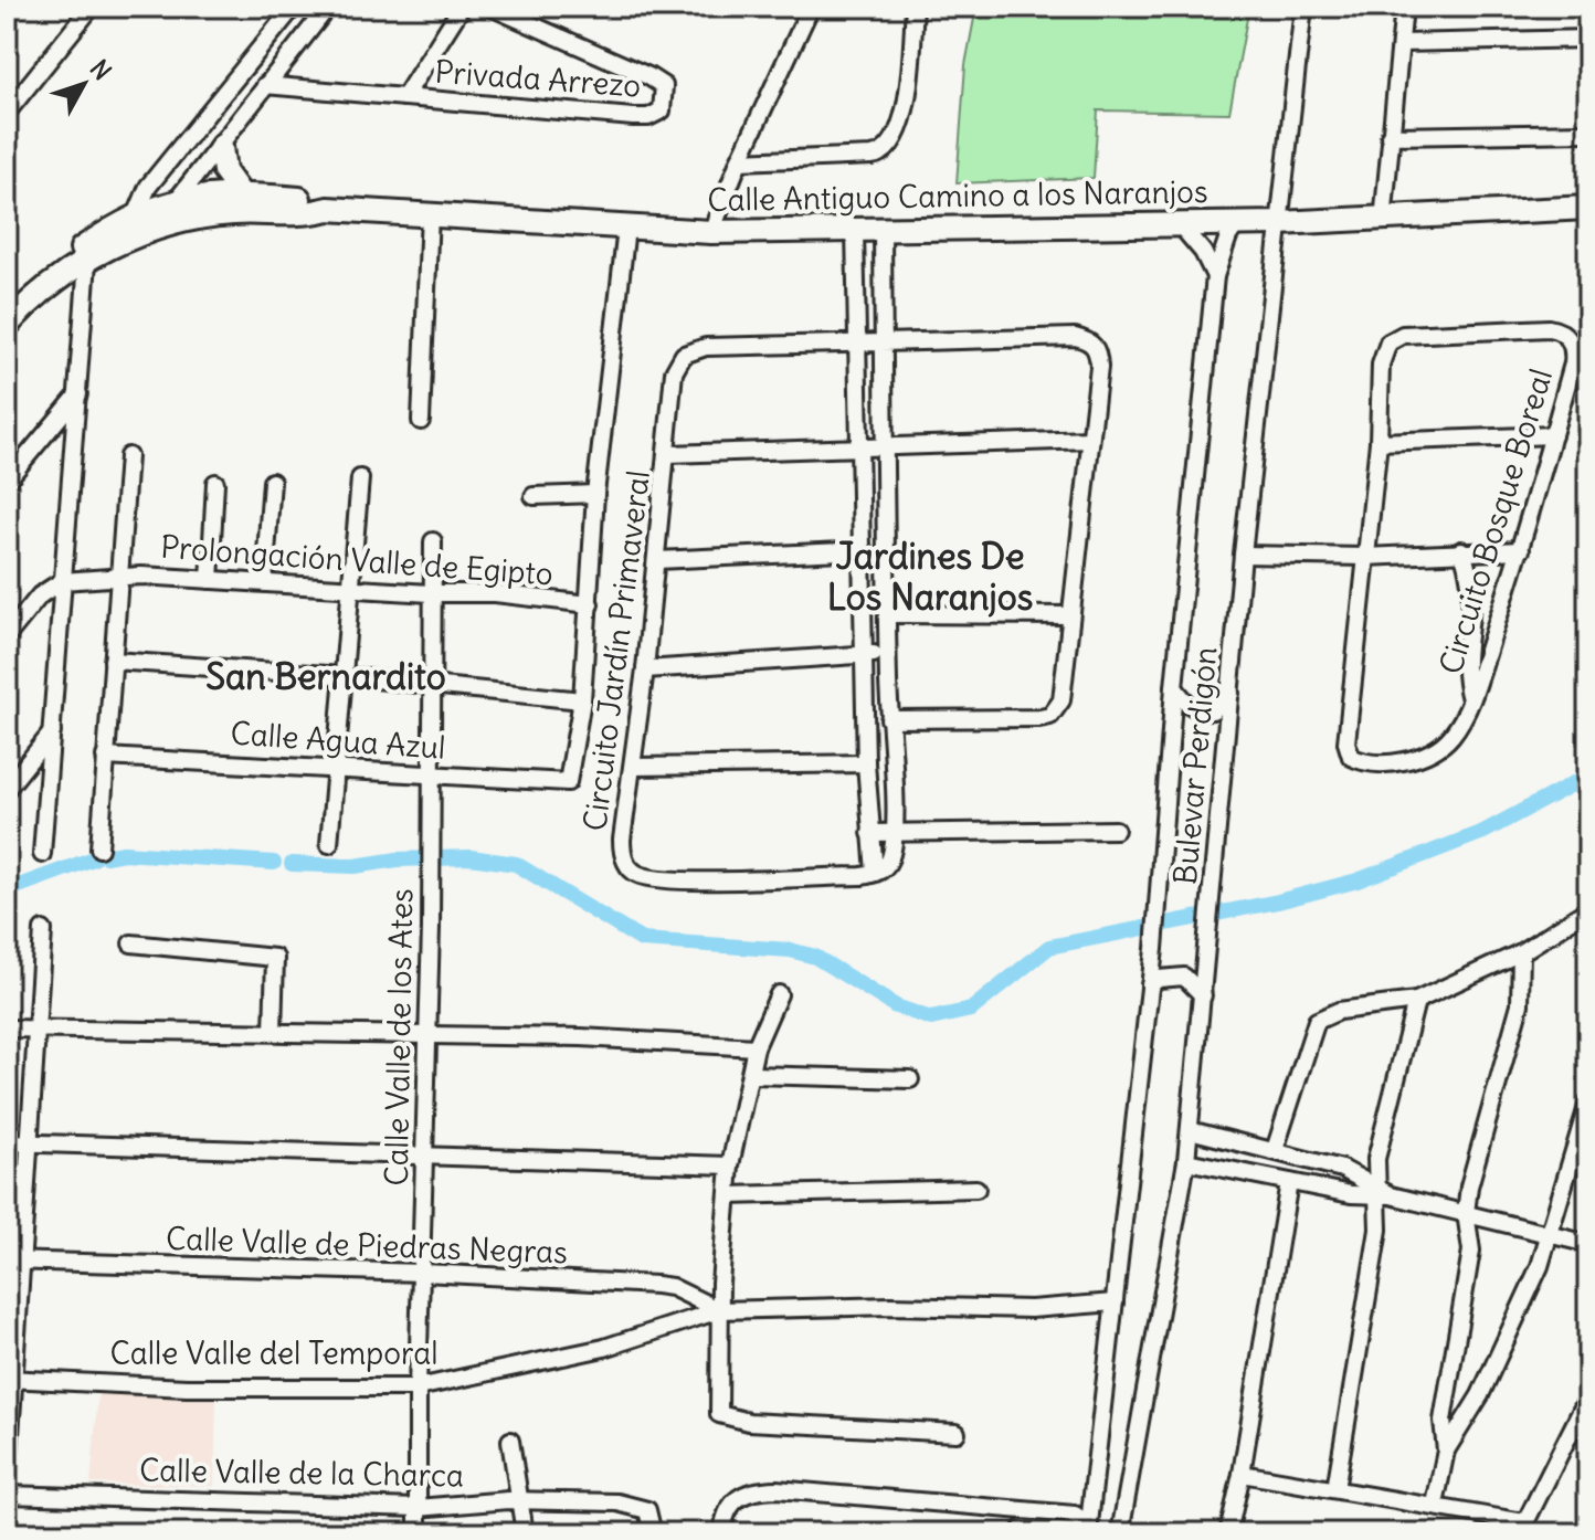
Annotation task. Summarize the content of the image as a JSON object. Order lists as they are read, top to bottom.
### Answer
{
  "streets": {
    "street": [
      "Privada Arrezo",
      "Calle Antiguo Camino a los Naranjos",
      "Circuito Bosque Boreal",
      "Prolongación Valle de Egipto",
      "Circuito Jardín Primaveral",
      "Calle Agua Azul",
      "Bulevar Perdigón",
      "Calle Valle de los Ates",
      "Calle Valle de Piedras Negras",
      "Calle Valle del Temporal",
      "Calle Valle de la Charca"
    ]
  },
  "crossings": [
    ["Calle Antiguo Camino a los Naranjos", "Bulevar Perdigón"],
    ["Prolongación Valle de Egipto", "Calle Valle de los Ates"],
    ["Calle Agua Azul", "Calle Valle de los Ates"],
    ["Calle Valle de los Ates", "Calle Valle de Piedras Negras"],
    ["Calle Valle de los Ates", "Calle Valle del Temporal"],
    ["Calle Valle de los Ates", "Calle Valle de la Charca"],
    ["Calle Valle de Piedras Negras", "Calle Valle del Temporal"]
  ],
  "districts": ["Jardines De Los Naranjos", "San Bernardito"],
  "north": "top right"
}
